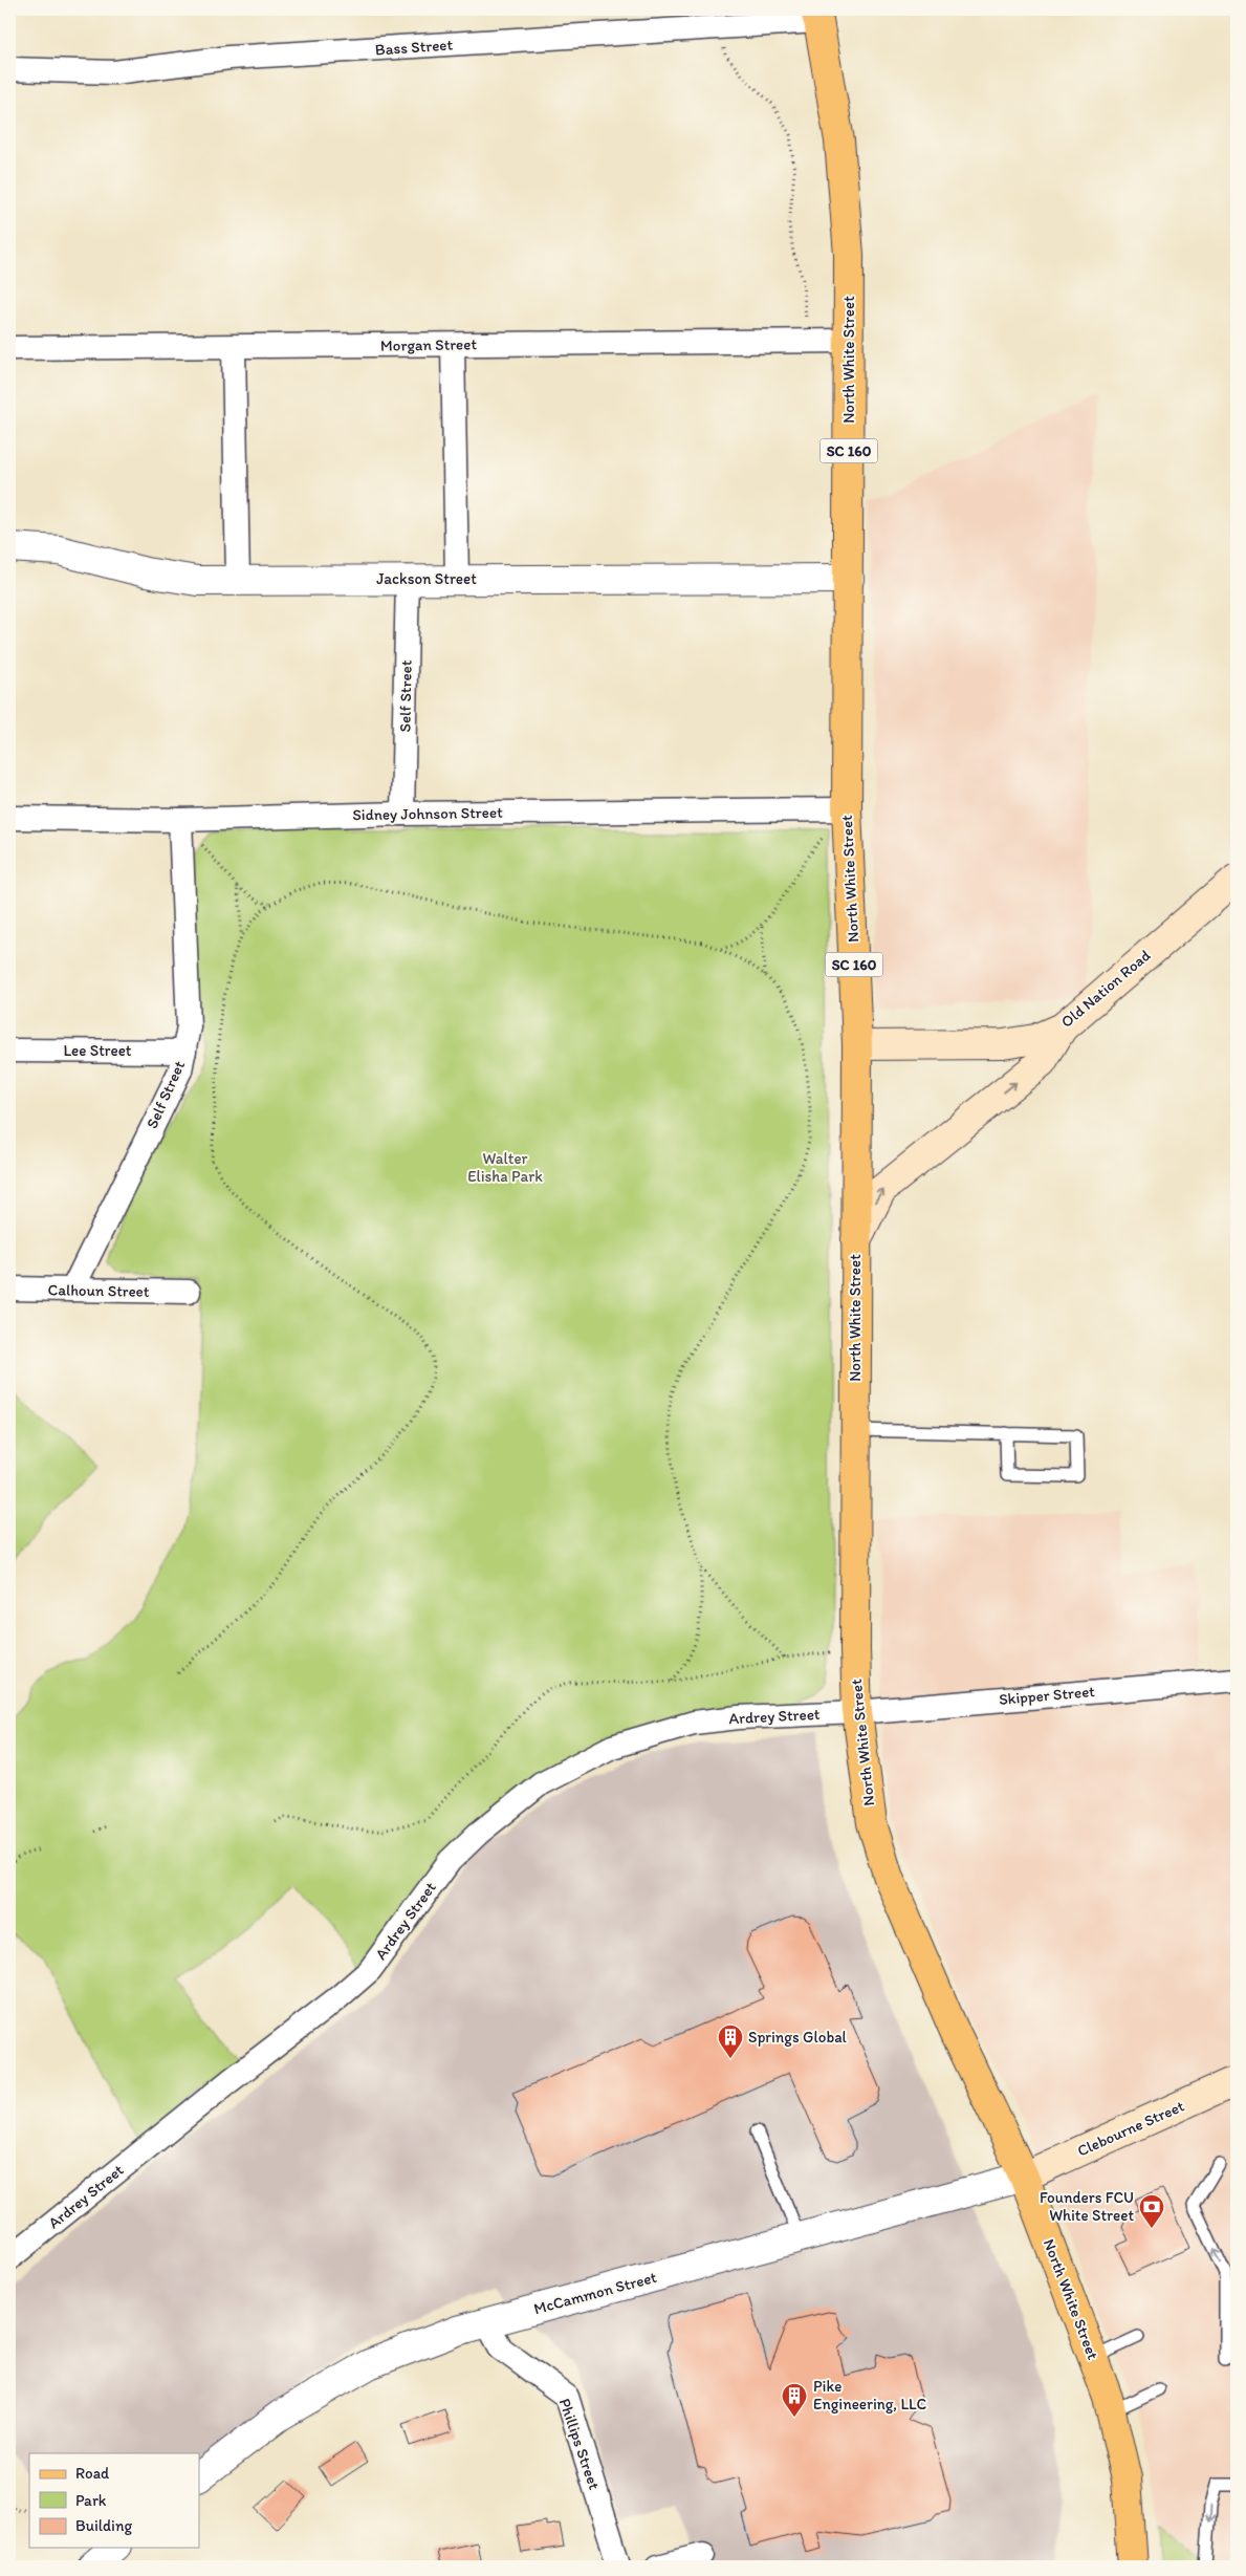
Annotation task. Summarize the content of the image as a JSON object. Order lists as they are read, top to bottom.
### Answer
{
  "streets": {
    "main road": [
      "North White Street",
      "SC 160",
      "Old Nation Road",
      "Clebourne Street"
    ],
    "street": [
      "Bass Street",
      "Morgan Street",
      "Jackson Street",
      "Self Street",
      "Sidney Johnson Street",
      "Lee Street",
      "Calhoun Street",
      "Skipper Street",
      "Ardrey Street",
      "McCammon Street",
      "Phillips Street"
    ]
  },
  "crossings": [
    ["Bass Street", "North White Street"],
    ["Morgan Street", "North White Street"],
    ["North White Street", "Jackson Street"],
    ["North White Street", "Sidney Johnson Street"],
    ["North White Street", "Old Nation Road"],
    ["North White Street", "Skipper Street"],
    ["North White Street", "Ardrey Street"],
    ["North White Street", "Clebourne Street"],
    ["North White Street", "McCammon Street"],
    ["Jackson Street", "Self Street"],
    ["Self Street", "Sidney Johnson Street"],
    ["Self Street", "Lee Street"],
    ["Self Street", "Calhoun Street"],
    ["Skipper Street", "Ardrey Street"],
    ["Clebourne Street", "McCammon Street"],
    ["McCammon Street", "Phillips Street"]
  ],
  "parks": ["Walter Elisha Park"],
  "places": {
    "building": ["Springs Global", "Pike Engineering, LLC"],
    "bank": ["Founders FCU White Street"]
  },
  "legend": ["Road", "Park", "Building"]
}
